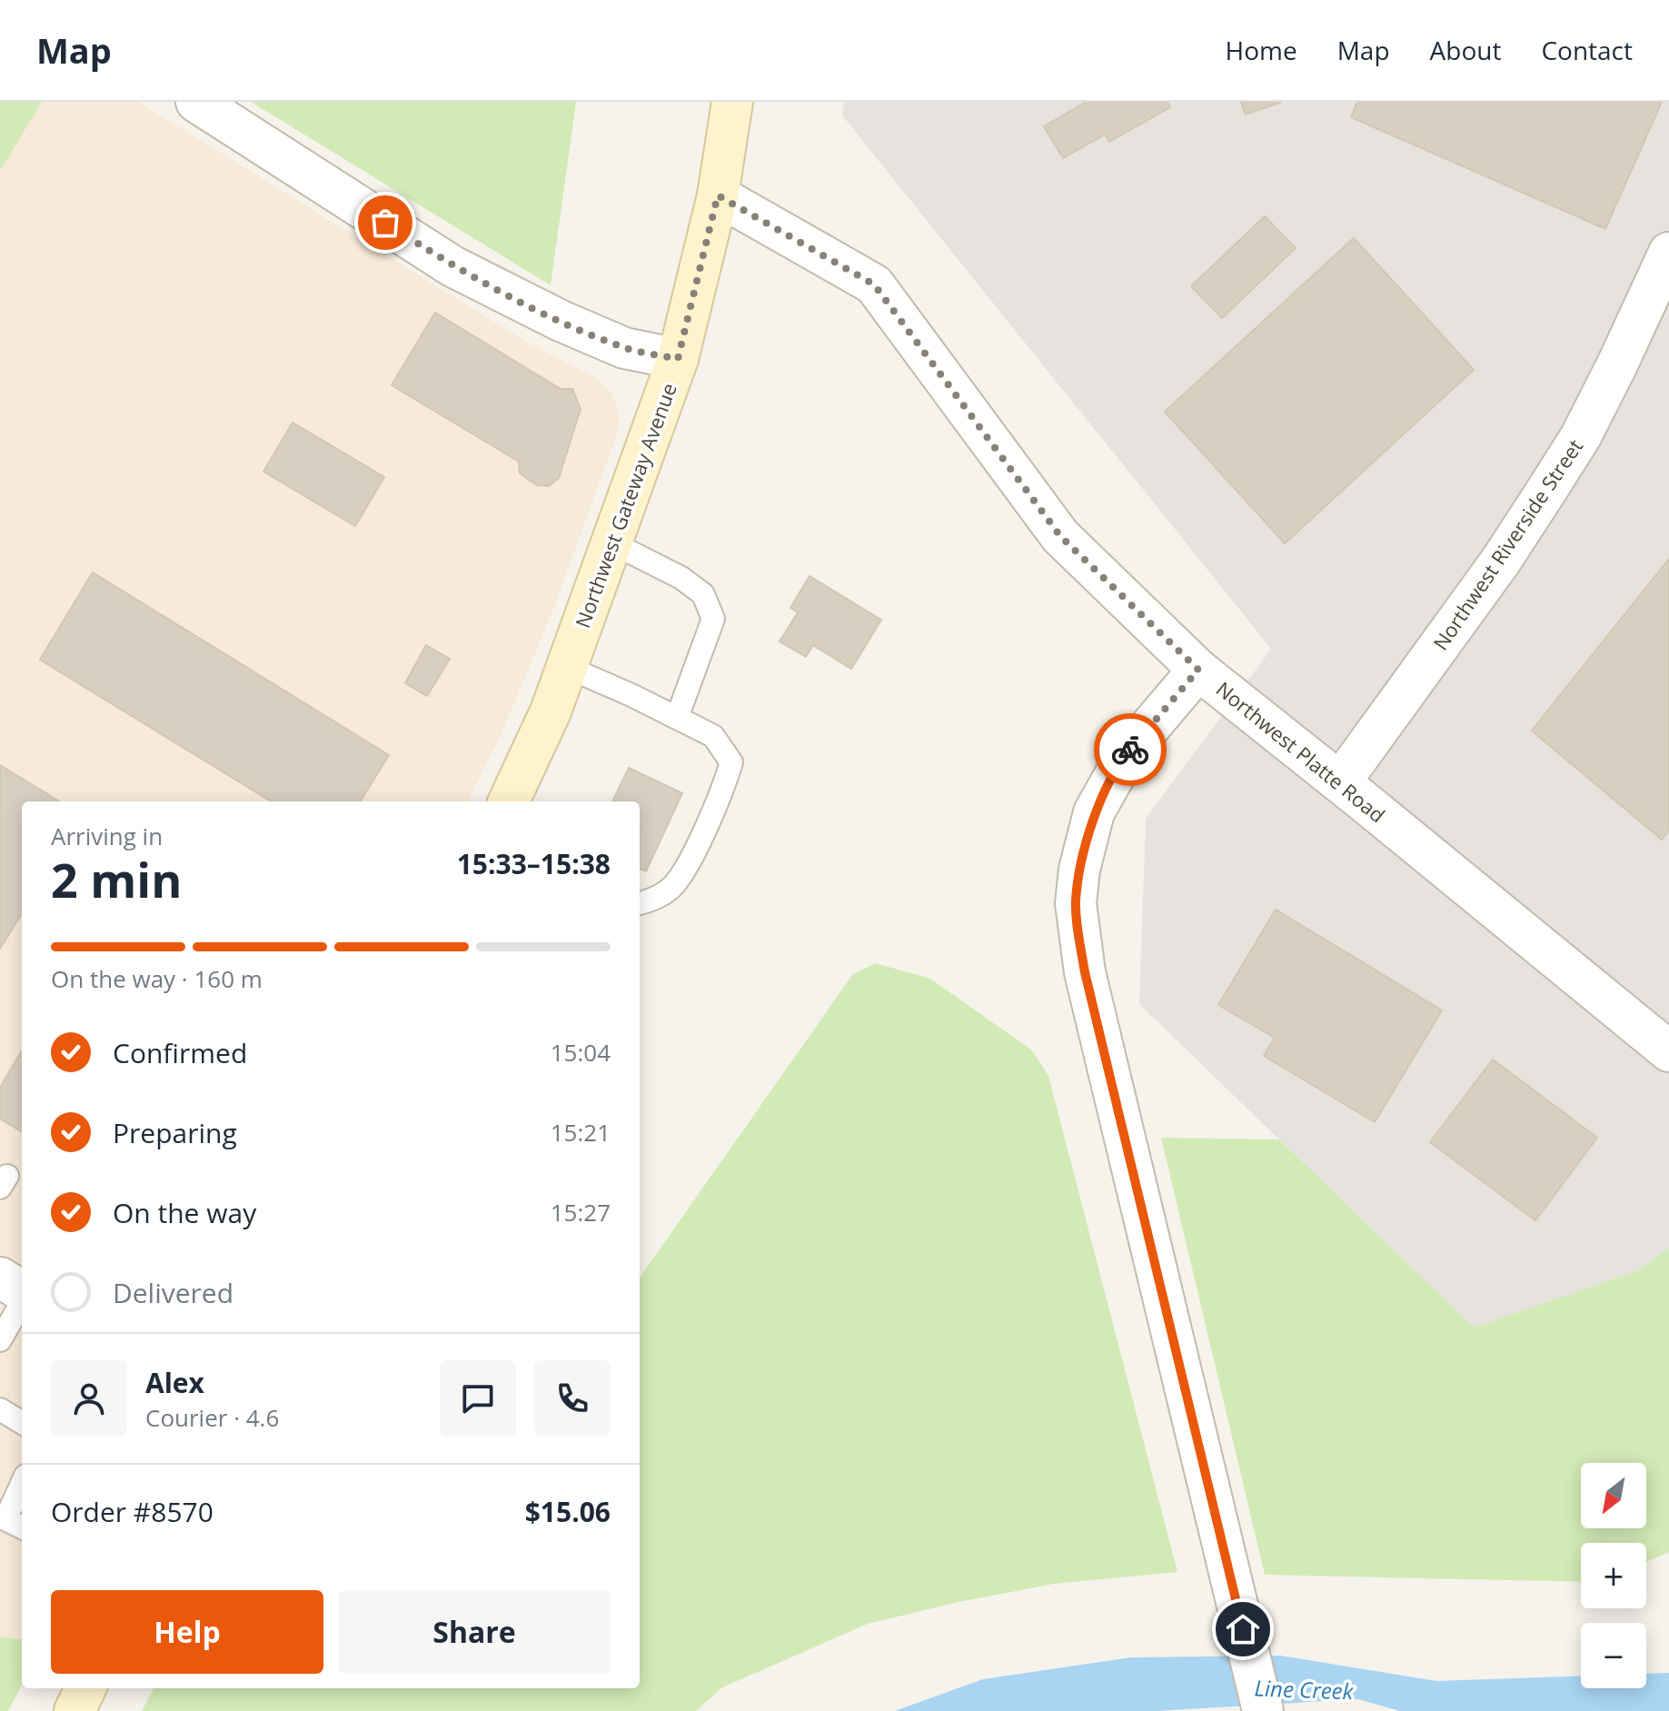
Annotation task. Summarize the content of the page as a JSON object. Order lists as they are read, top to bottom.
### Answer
{
  "streets": {
    "main road": ["Northwest Gateway Avenue"],
    "street": ["Northwest Riverside Street", "Northwest Platte Road"]
  },
  "crossings": [
    ["Northwest Gateway Avenue", "Northwest Platte Road"],
    ["Northwest Riverside Street", "Northwest Platte Road"]
  ],
  "water": ["Line Creek"],
  "north": "bottom left",
  "page": {
    "header": "Map",
    "nav": [
      "Home",
      "Map",
      "About",
      "Contact"
    ],
    "heading": ["2 min", "Arriving in", "15:33–15:38"],
    "panel": [
      "Alex",
      "Courier · 4.6",
      "Order #8570",
      "$15.06"
    ],
    "bar": "On the way · 160 m",
    "list": [
      ["Confirmed", "15:04"],
      ["Preparing", "15:21"],
      ["On the way", "15:27"],
      "Delivered"
    ],
    "map_buttons": ["+", "−"],
    "buttons": ["Help", "Share"]
  }
}
